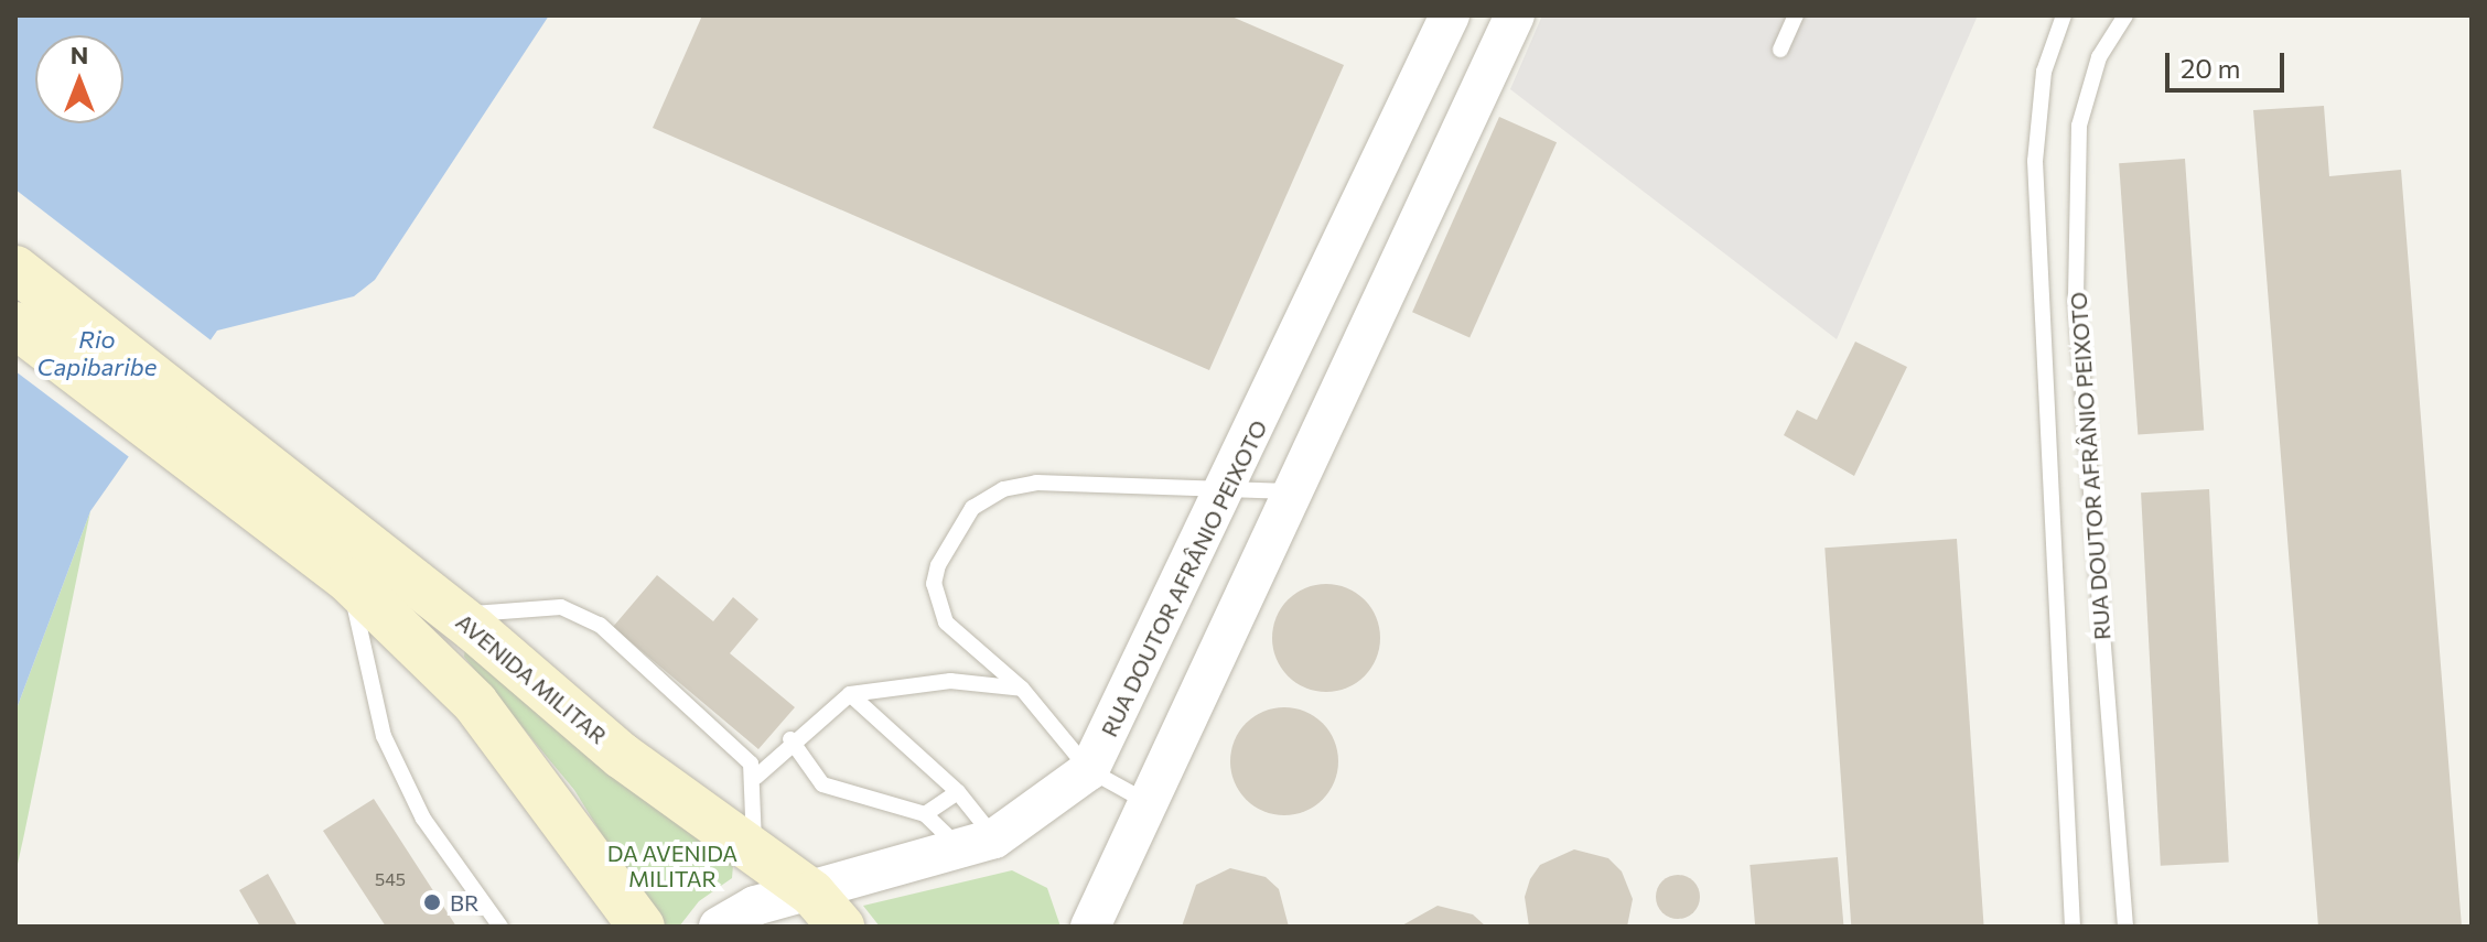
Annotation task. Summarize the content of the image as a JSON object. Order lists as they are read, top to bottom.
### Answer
{
  "streets": {
    "main road": ["AVENIDA MILITAR"],
    "street": ["RUA DOUTOR AFRÂNIO PEIXOTO"]
  },
  "crossings": [
    ["RUA DOUTOR AFRÂNIO PEIXOTO", "AVENIDA MILITAR"]
  ],
  "water": ["Rio Capibaribe"],
  "parks": ["DA AVENIDA MILITAR"],
  "places": ["BR"],
  "house_numbers": ["545"],
  "scale_bar": "20 m",
  "north": "top"
}
